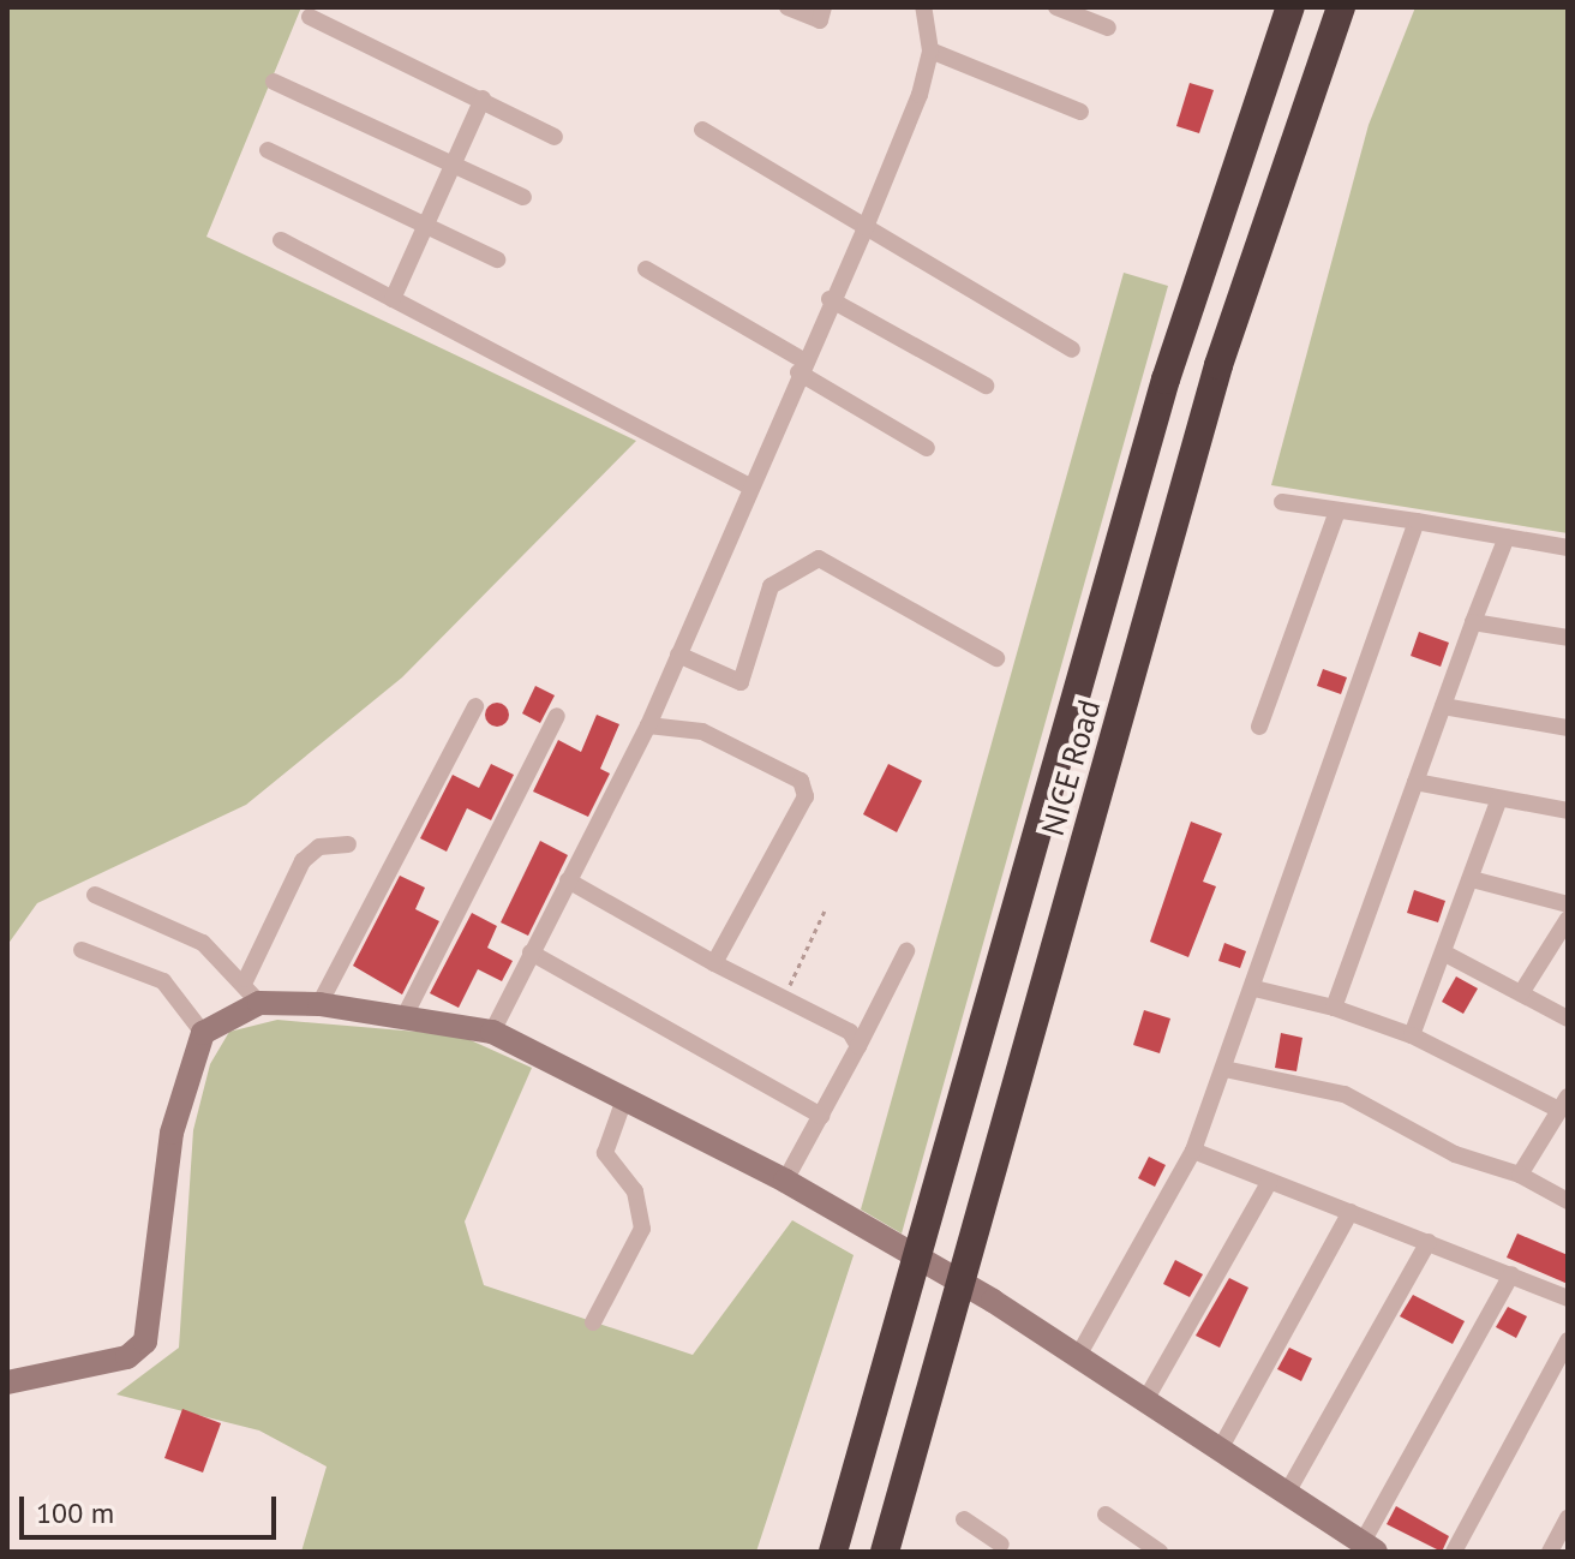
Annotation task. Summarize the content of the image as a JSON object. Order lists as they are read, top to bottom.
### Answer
{
  "streets": {
    "highway": ["NICE Road"]
  },
  "scale_bar": "100 m"
}
